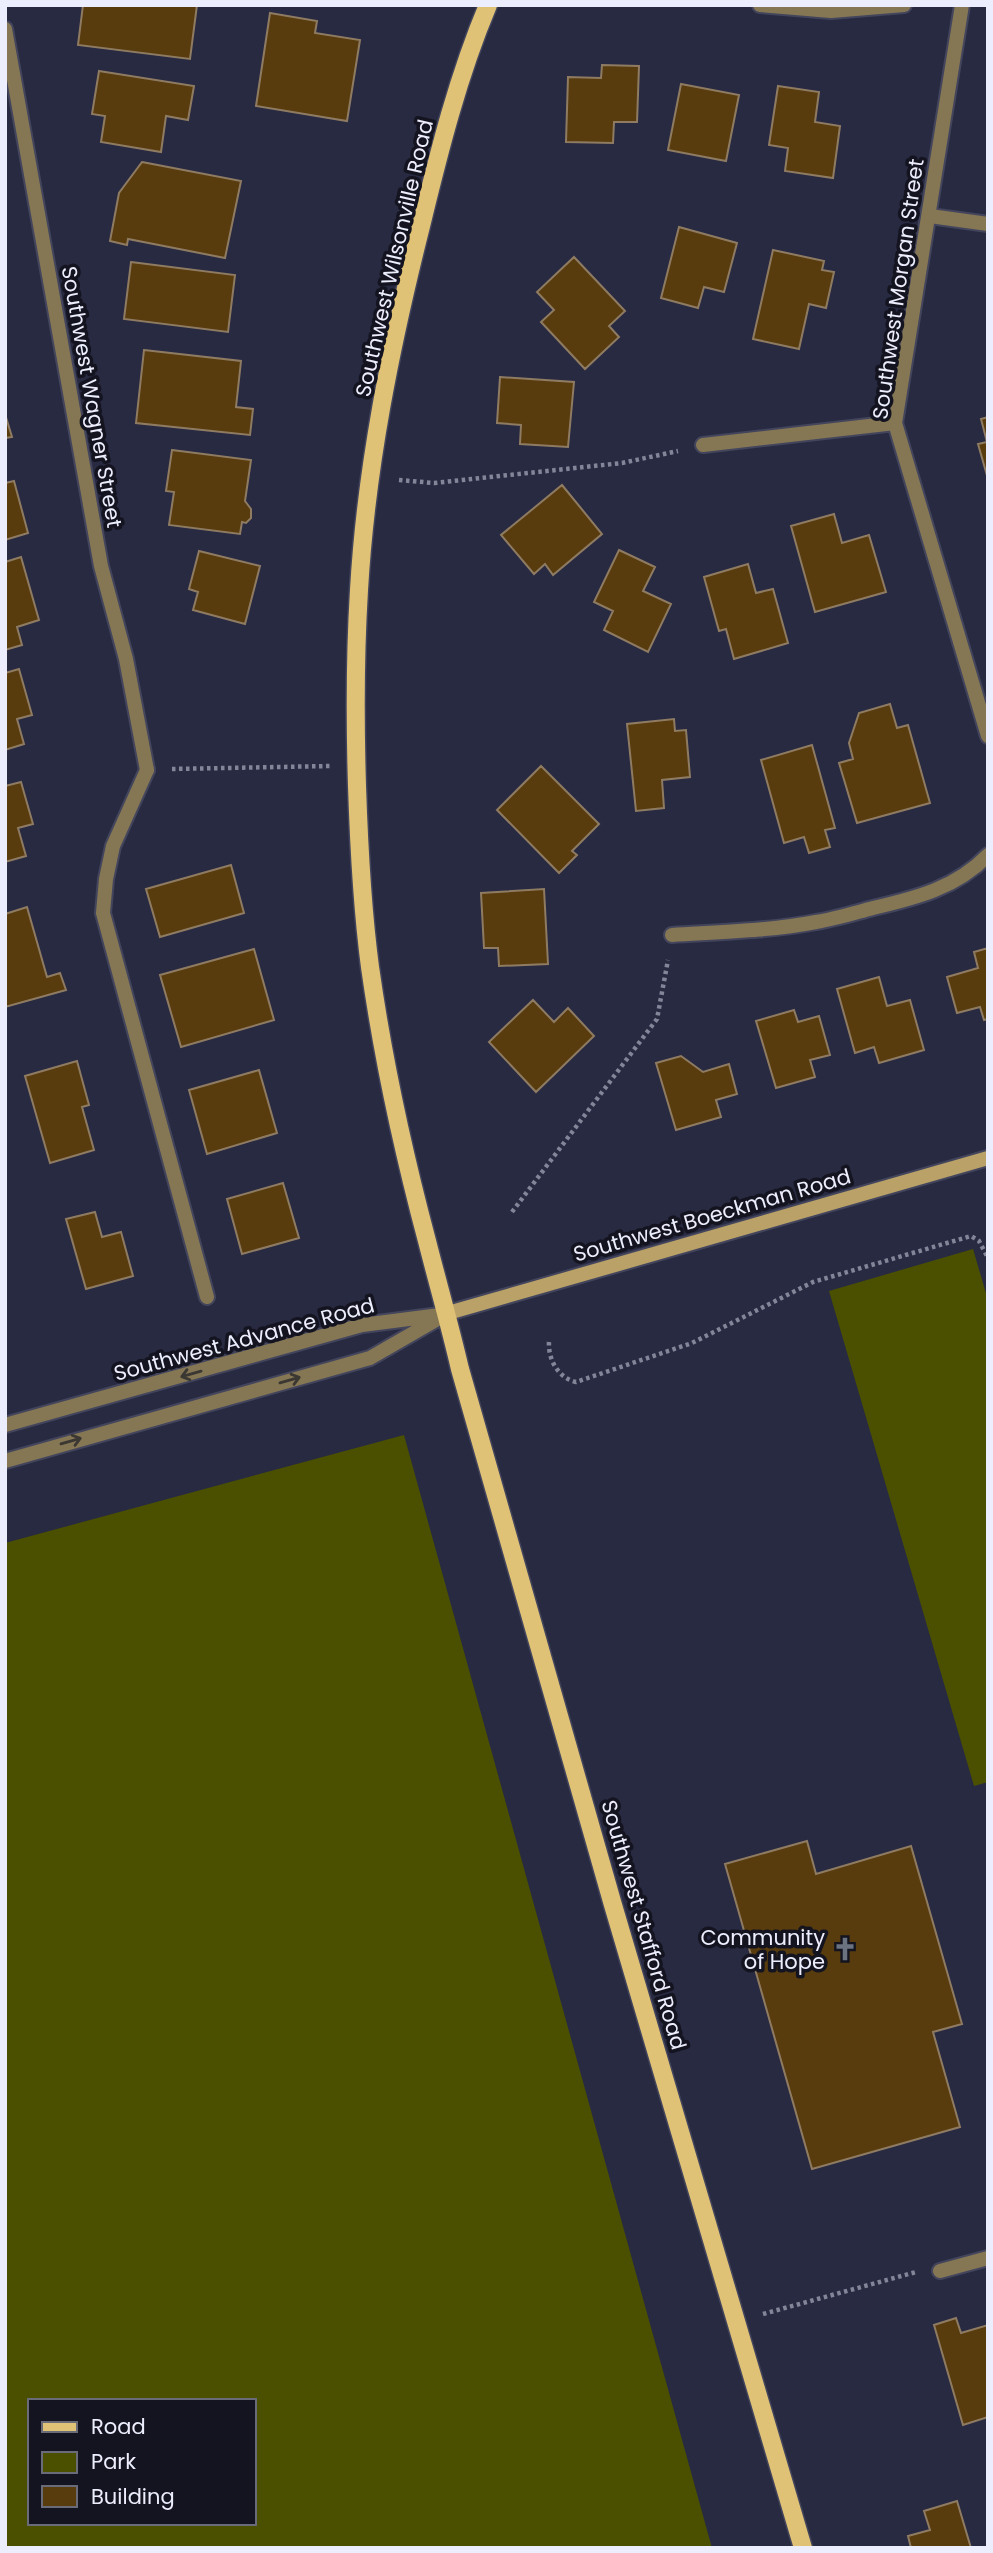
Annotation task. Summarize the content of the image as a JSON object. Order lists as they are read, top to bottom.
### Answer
{
  "streets": {
    "main road": ["Southwest Wilsonville Road", "Southwest Boeckman Road", "Southwest Stafford Road"],
    "street": ["Southwest Morgan Street", "Southwest Wagner Street", "Southwest Advance Road"]
  },
  "crossings": [
    ["Southwest Wilsonville Road", "Southwest Boeckman Road"],
    ["Southwest Wilsonville Road", "Southwest Advance Road"],
    ["Southwest Wilsonville Road", "Southwest Stafford Road"],
    ["Southwest Boeckman Road", "Southwest Advance Road"],
    ["Southwest Boeckman Road", "Southwest Stafford Road"],
    ["Southwest Advance Road", "Southwest Stafford Road"]
  ],
  "places": {
    "church": ["Community of Hope"]
  },
  "legend": ["Road", "Park", "Building"]
}
